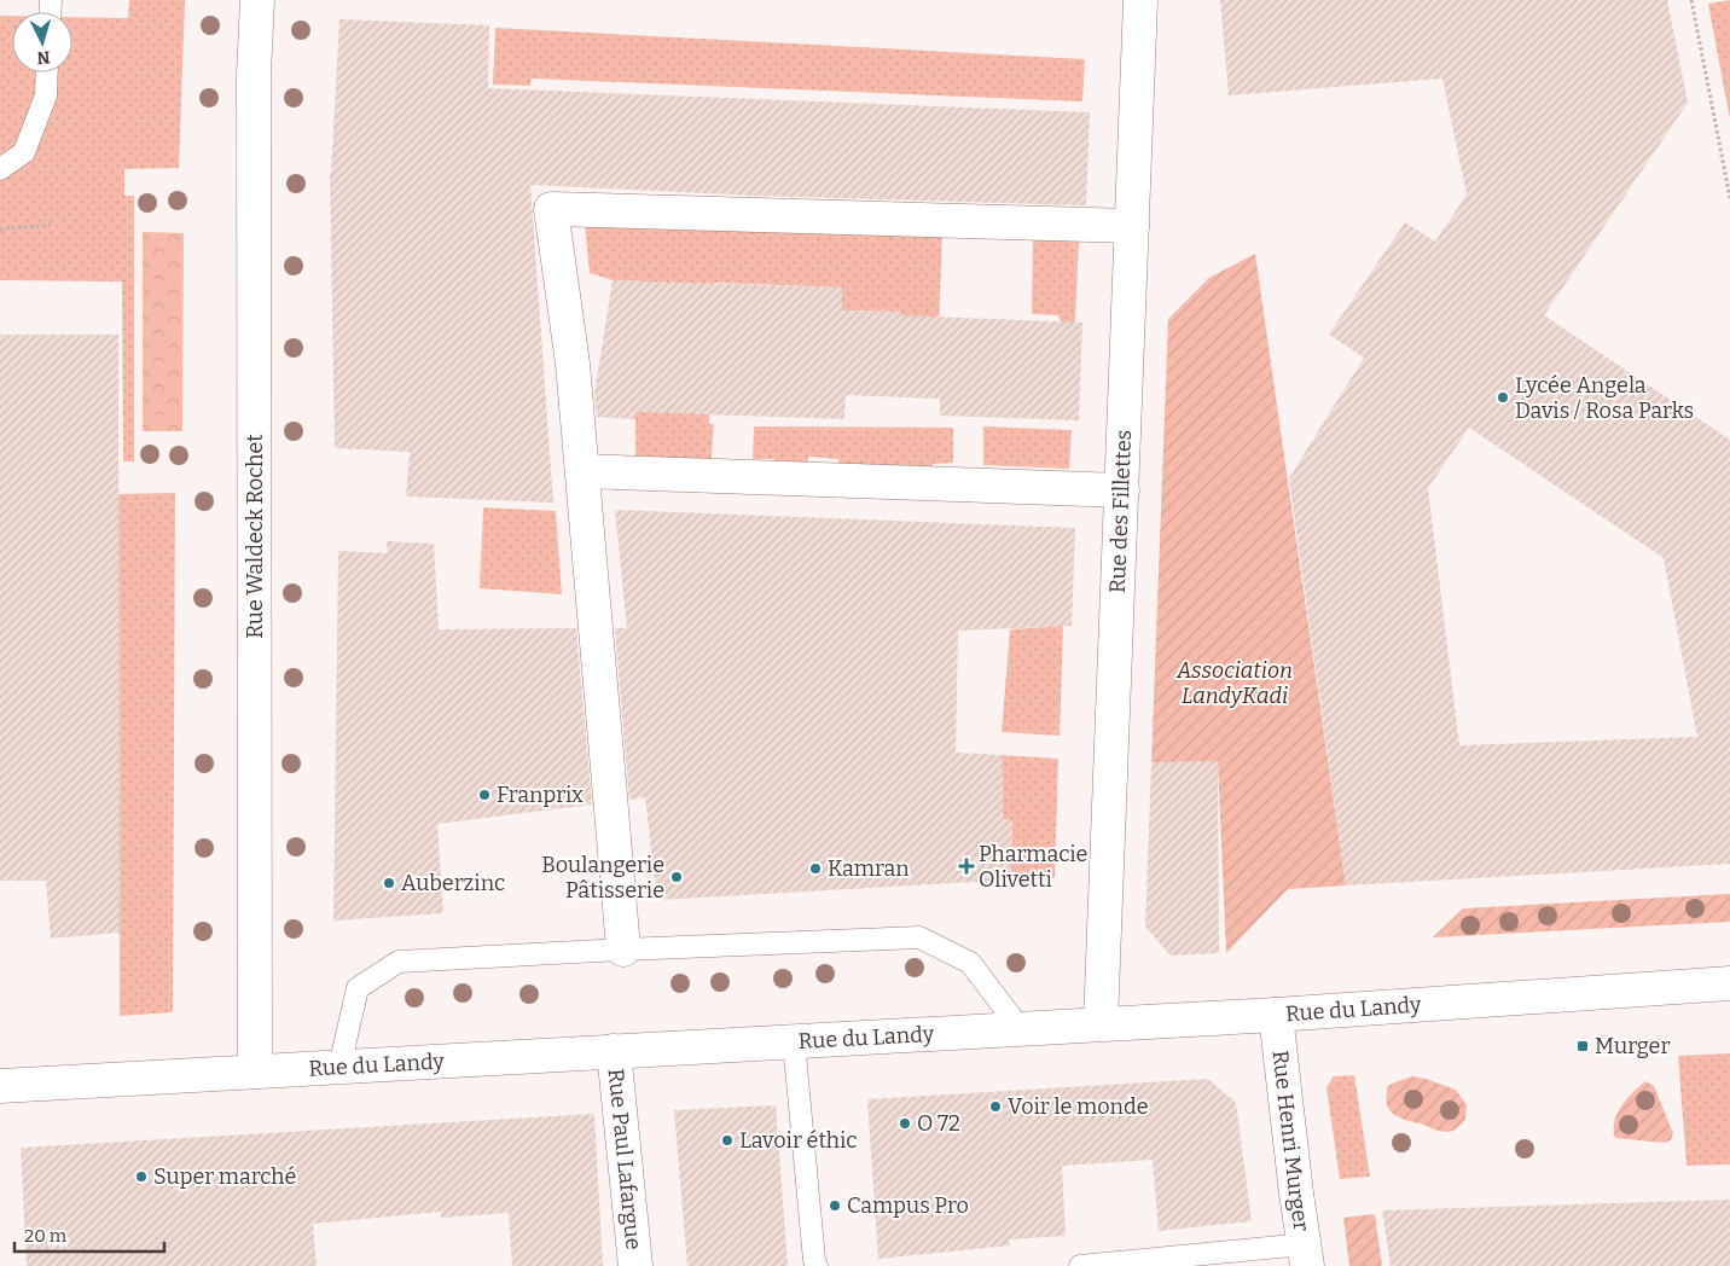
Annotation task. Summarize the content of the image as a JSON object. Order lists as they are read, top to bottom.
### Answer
{
  "streets": {
    "street": [
      "Rue des Fillettes",
      "Rue Waldeck Rochet",
      "Rue du Landy",
      "Rue Henri Murger",
      "Rue Paul Lafargue"
    ]
  },
  "crossings": [
    ["Rue des Fillettes", "Rue du Landy"],
    ["Rue Waldeck Rochet", "Rue du Landy"],
    ["Rue du Landy", "Rue Henri Murger"],
    ["Rue du Landy", "Rue Paul Lafargue"]
  ],
  "parks": ["Association LandyKadi"],
  "places": {
    "other": [
      "Lycée Angela Davis / Rosa Parks",
      "Franprix",
      "Kamran",
      "Boulangerie Pâtisserie",
      "Auberzinc",
      "Voir le monde",
      "O 72",
      "Lavoir éthic",
      "Super marché",
      "Campus Pro"
    ],
    "health": ["Pharmacie Olivetti"],
    "transit": ["Murger"]
  },
  "scale_bar": "20 m",
  "north": "bottom"
}
